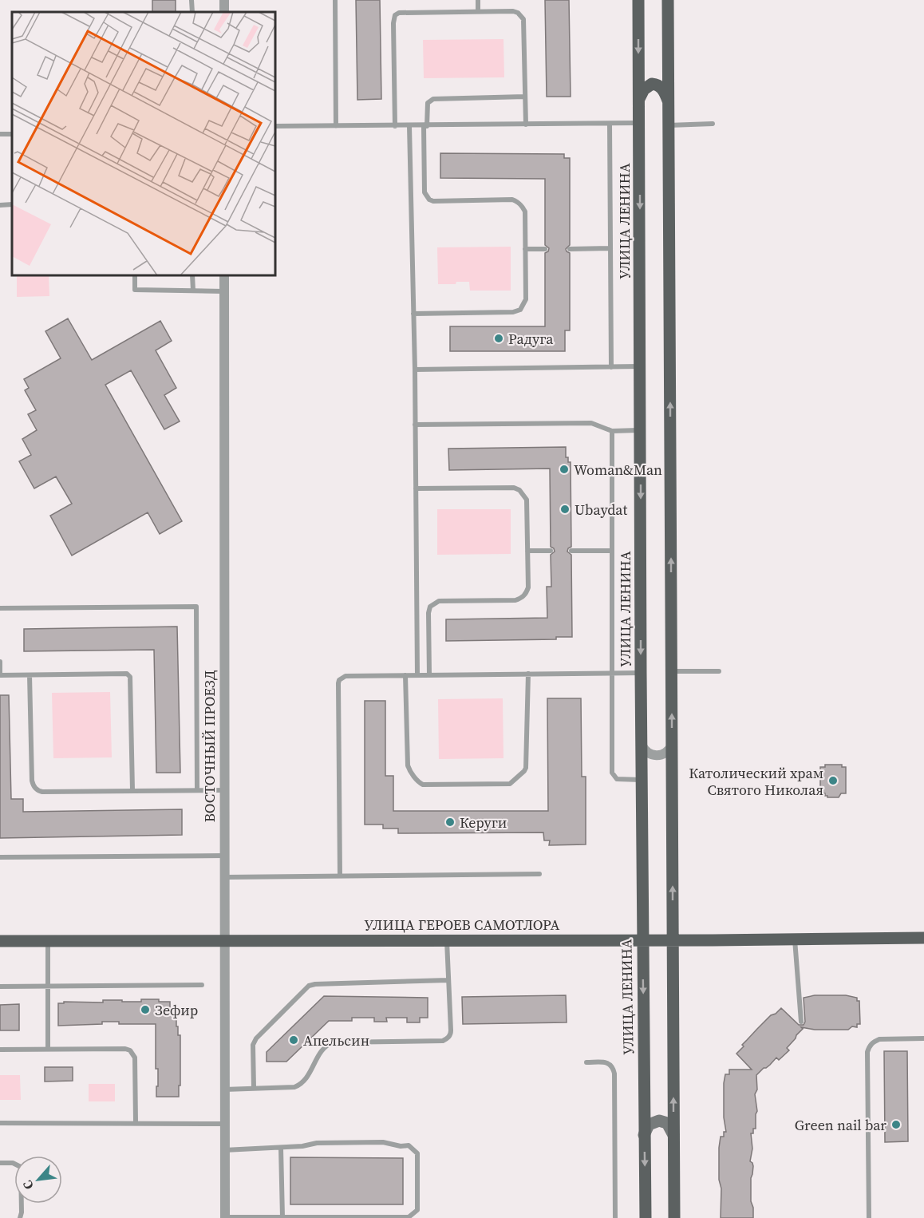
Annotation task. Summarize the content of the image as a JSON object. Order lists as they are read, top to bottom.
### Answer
{
  "streets": {
    "main road": ["УЛИЦА ЛЕНИНА", "УЛИЦА ГЕРОЕВ САМОТЛОРА"],
    "street": ["ВОСТОЧНЫЙ ПРОЕЗД"]
  },
  "crossings": [
    ["УЛИЦА ЛЕНИНА", "УЛИЦА ГЕРОЕВ САМОТЛОРА"],
    ["ВОСТОЧНЫЙ ПРОЕЗД", "УЛИЦА ГЕРОЕВ САМОТЛОРА"]
  ],
  "places": [
    "Радуга",
    "Woman&Man",
    "Ubaydat",
    "Католический храм Святого Николая",
    "Керуги",
    "Зефир",
    "Апельсин",
    "Green nail bar"
  ],
  "north": "bottom left"
}
